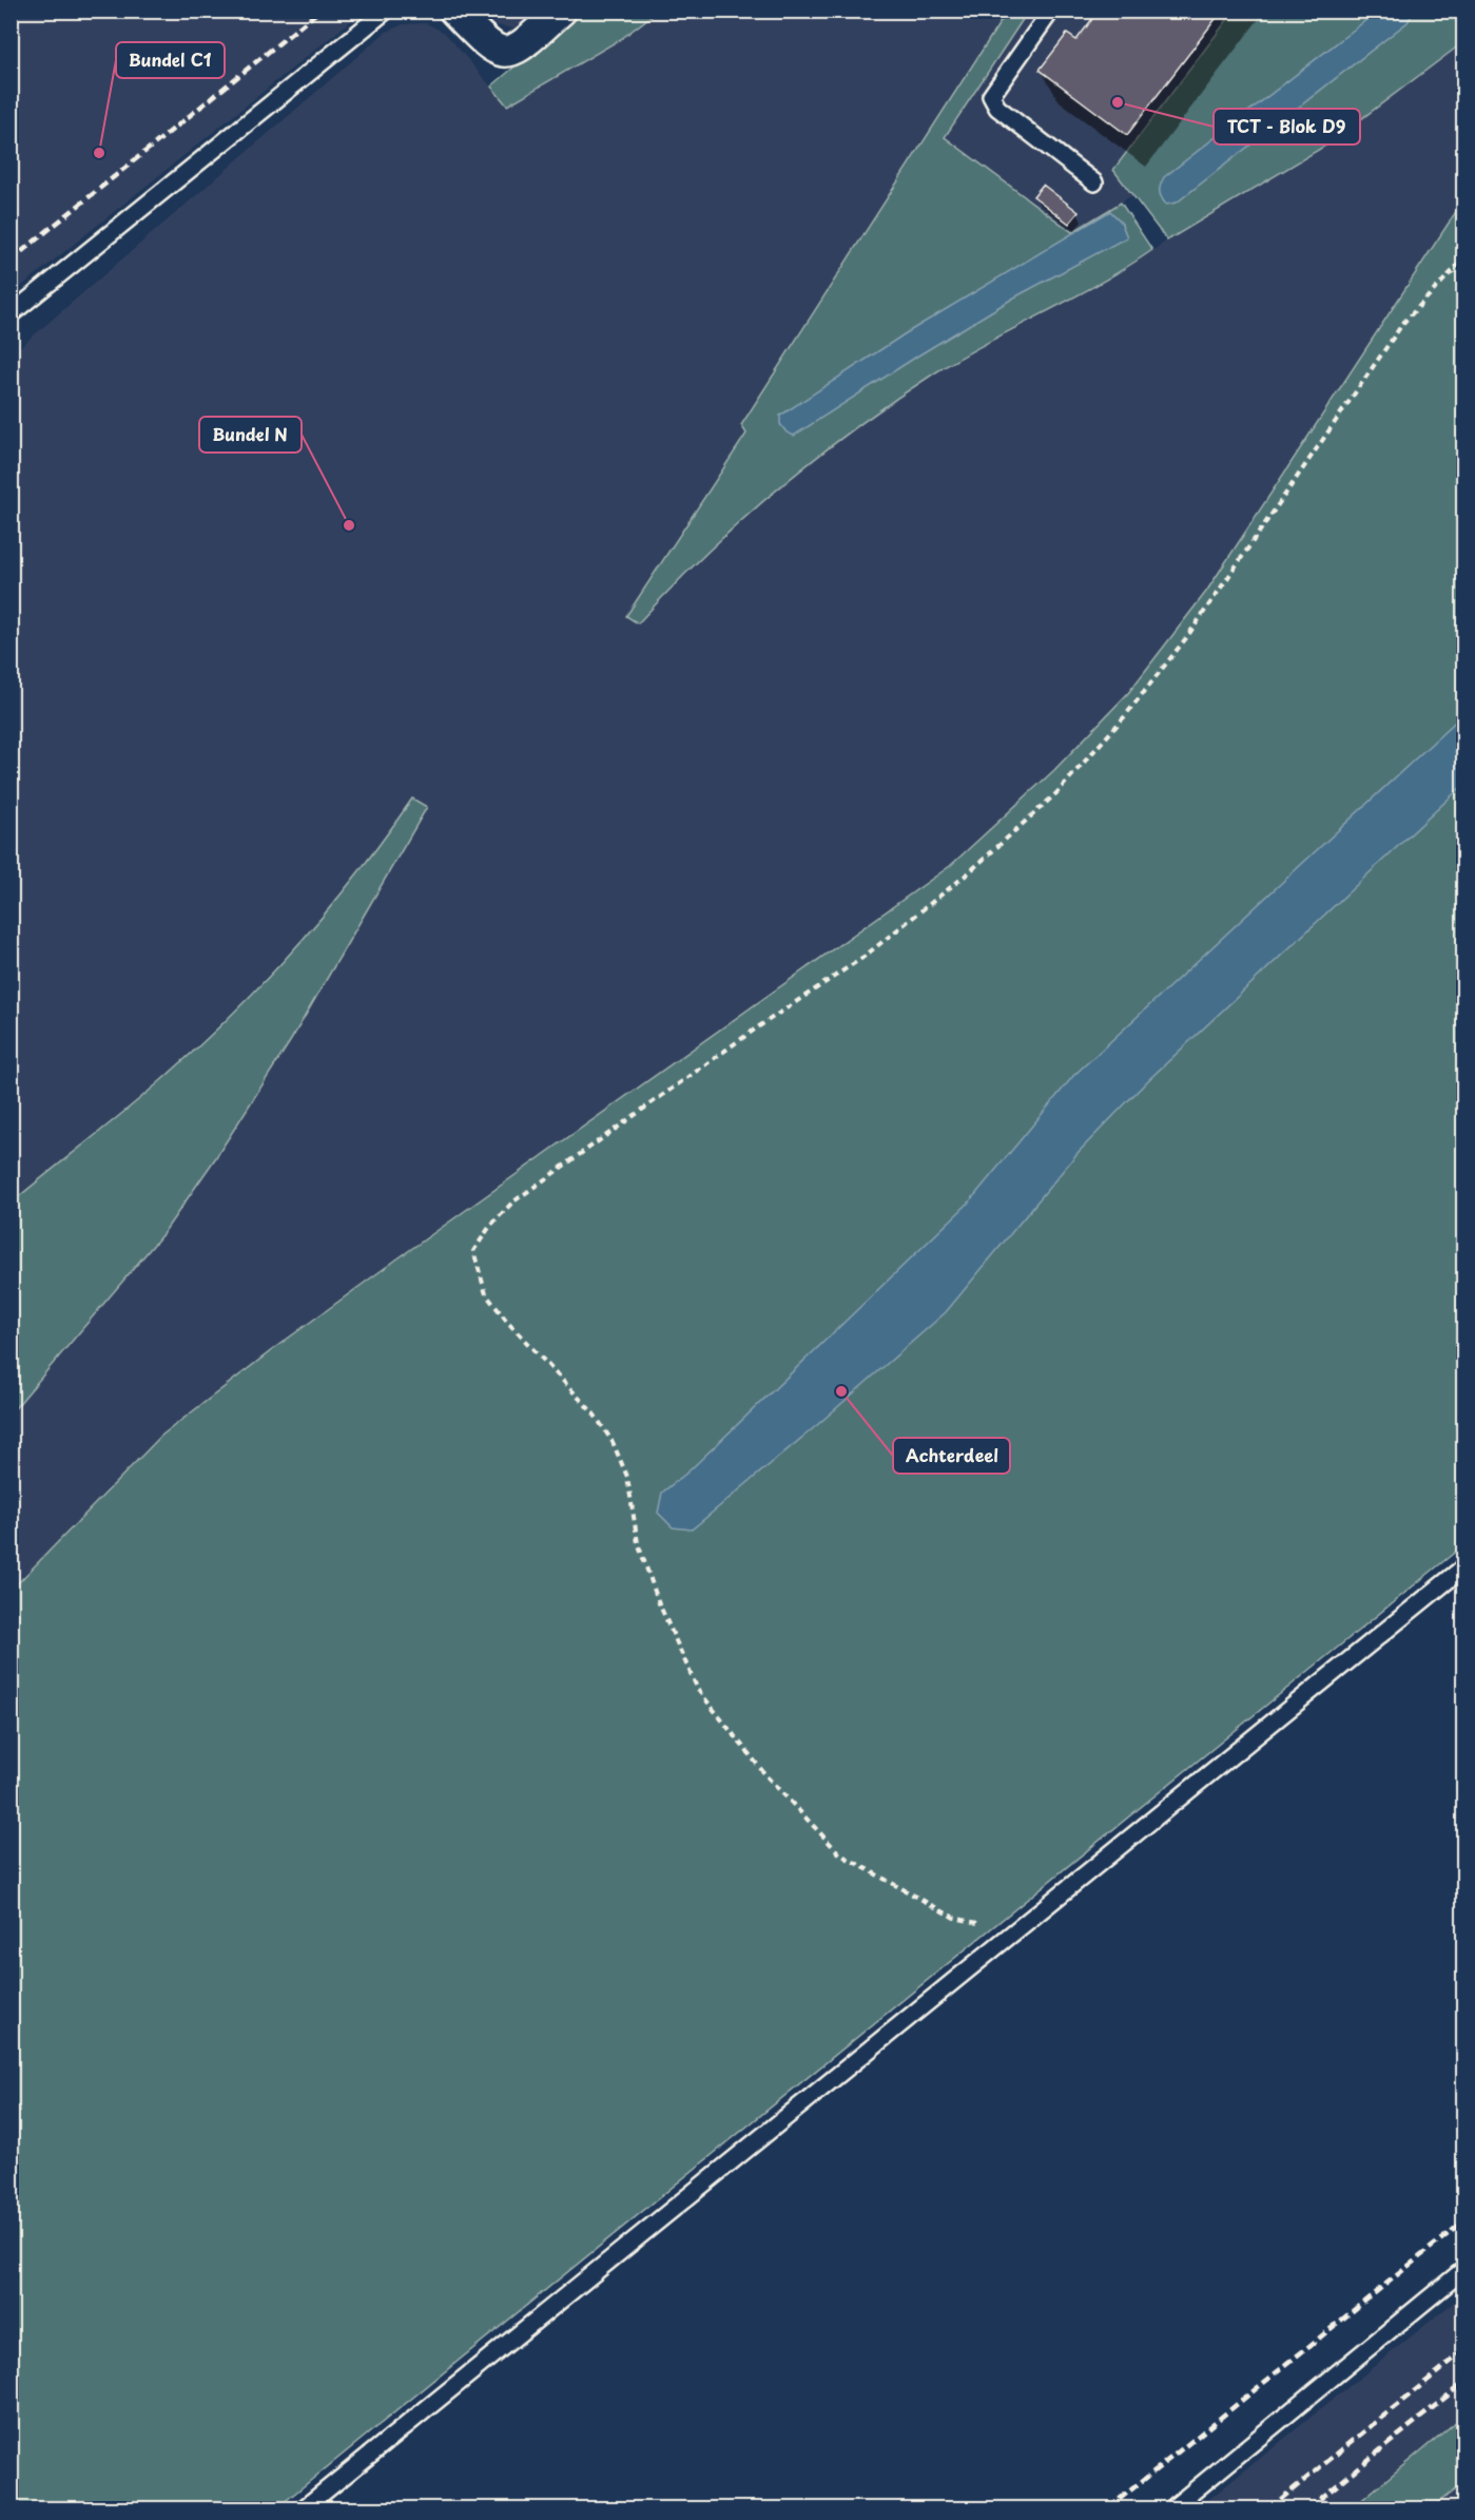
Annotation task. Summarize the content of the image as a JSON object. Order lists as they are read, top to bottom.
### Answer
{
  "places": [
    "TCT - Blok D9",
    "Bundel C1",
    "Bundel N",
    "Achterdeel"
  ]
}
